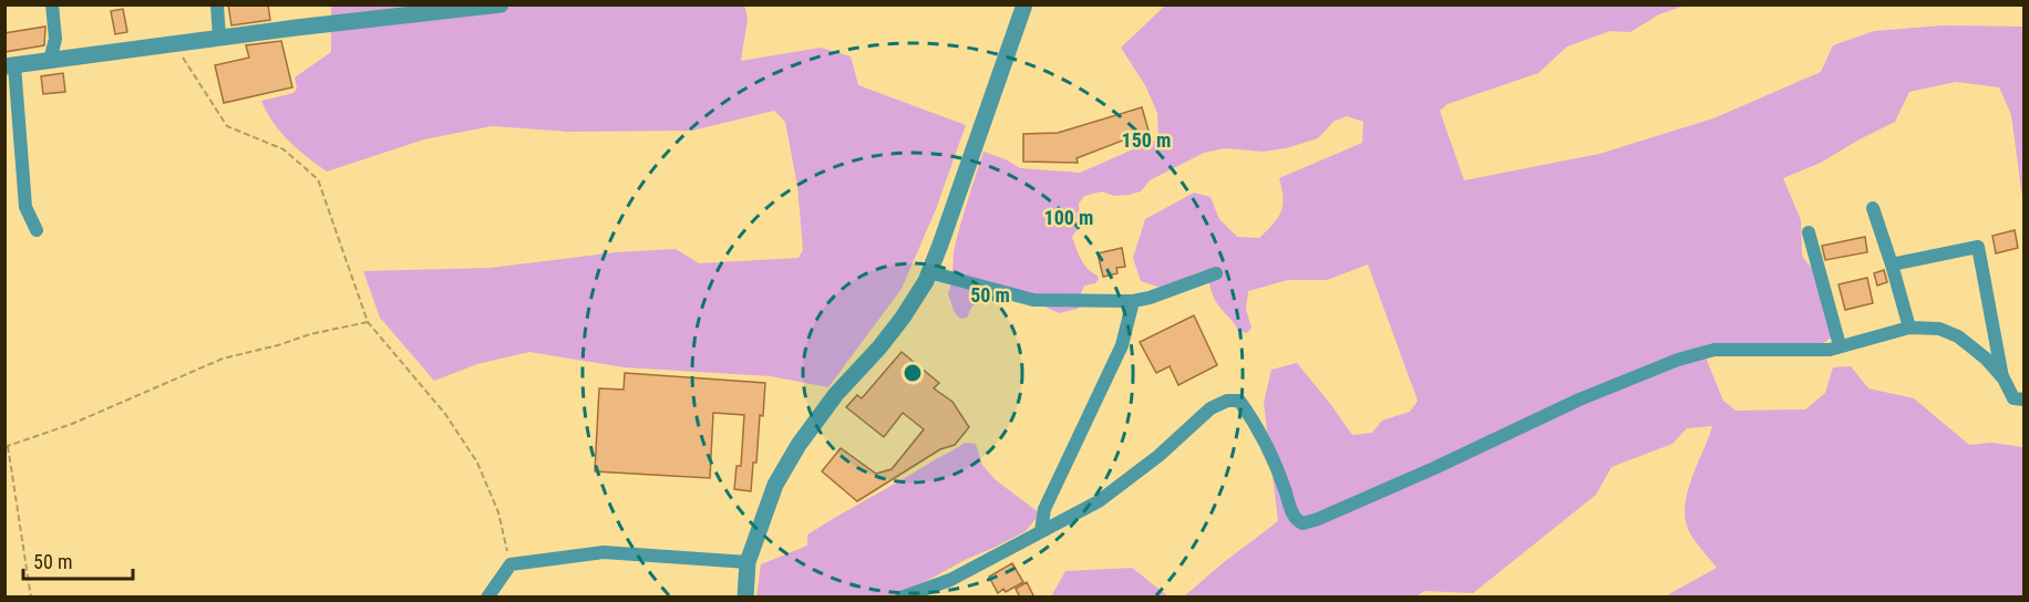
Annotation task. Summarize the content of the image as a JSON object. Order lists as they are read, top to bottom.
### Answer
{
  "scale_bar": "50 m",
  "rings": ["150 m", "100 m", "50 m"]
}
